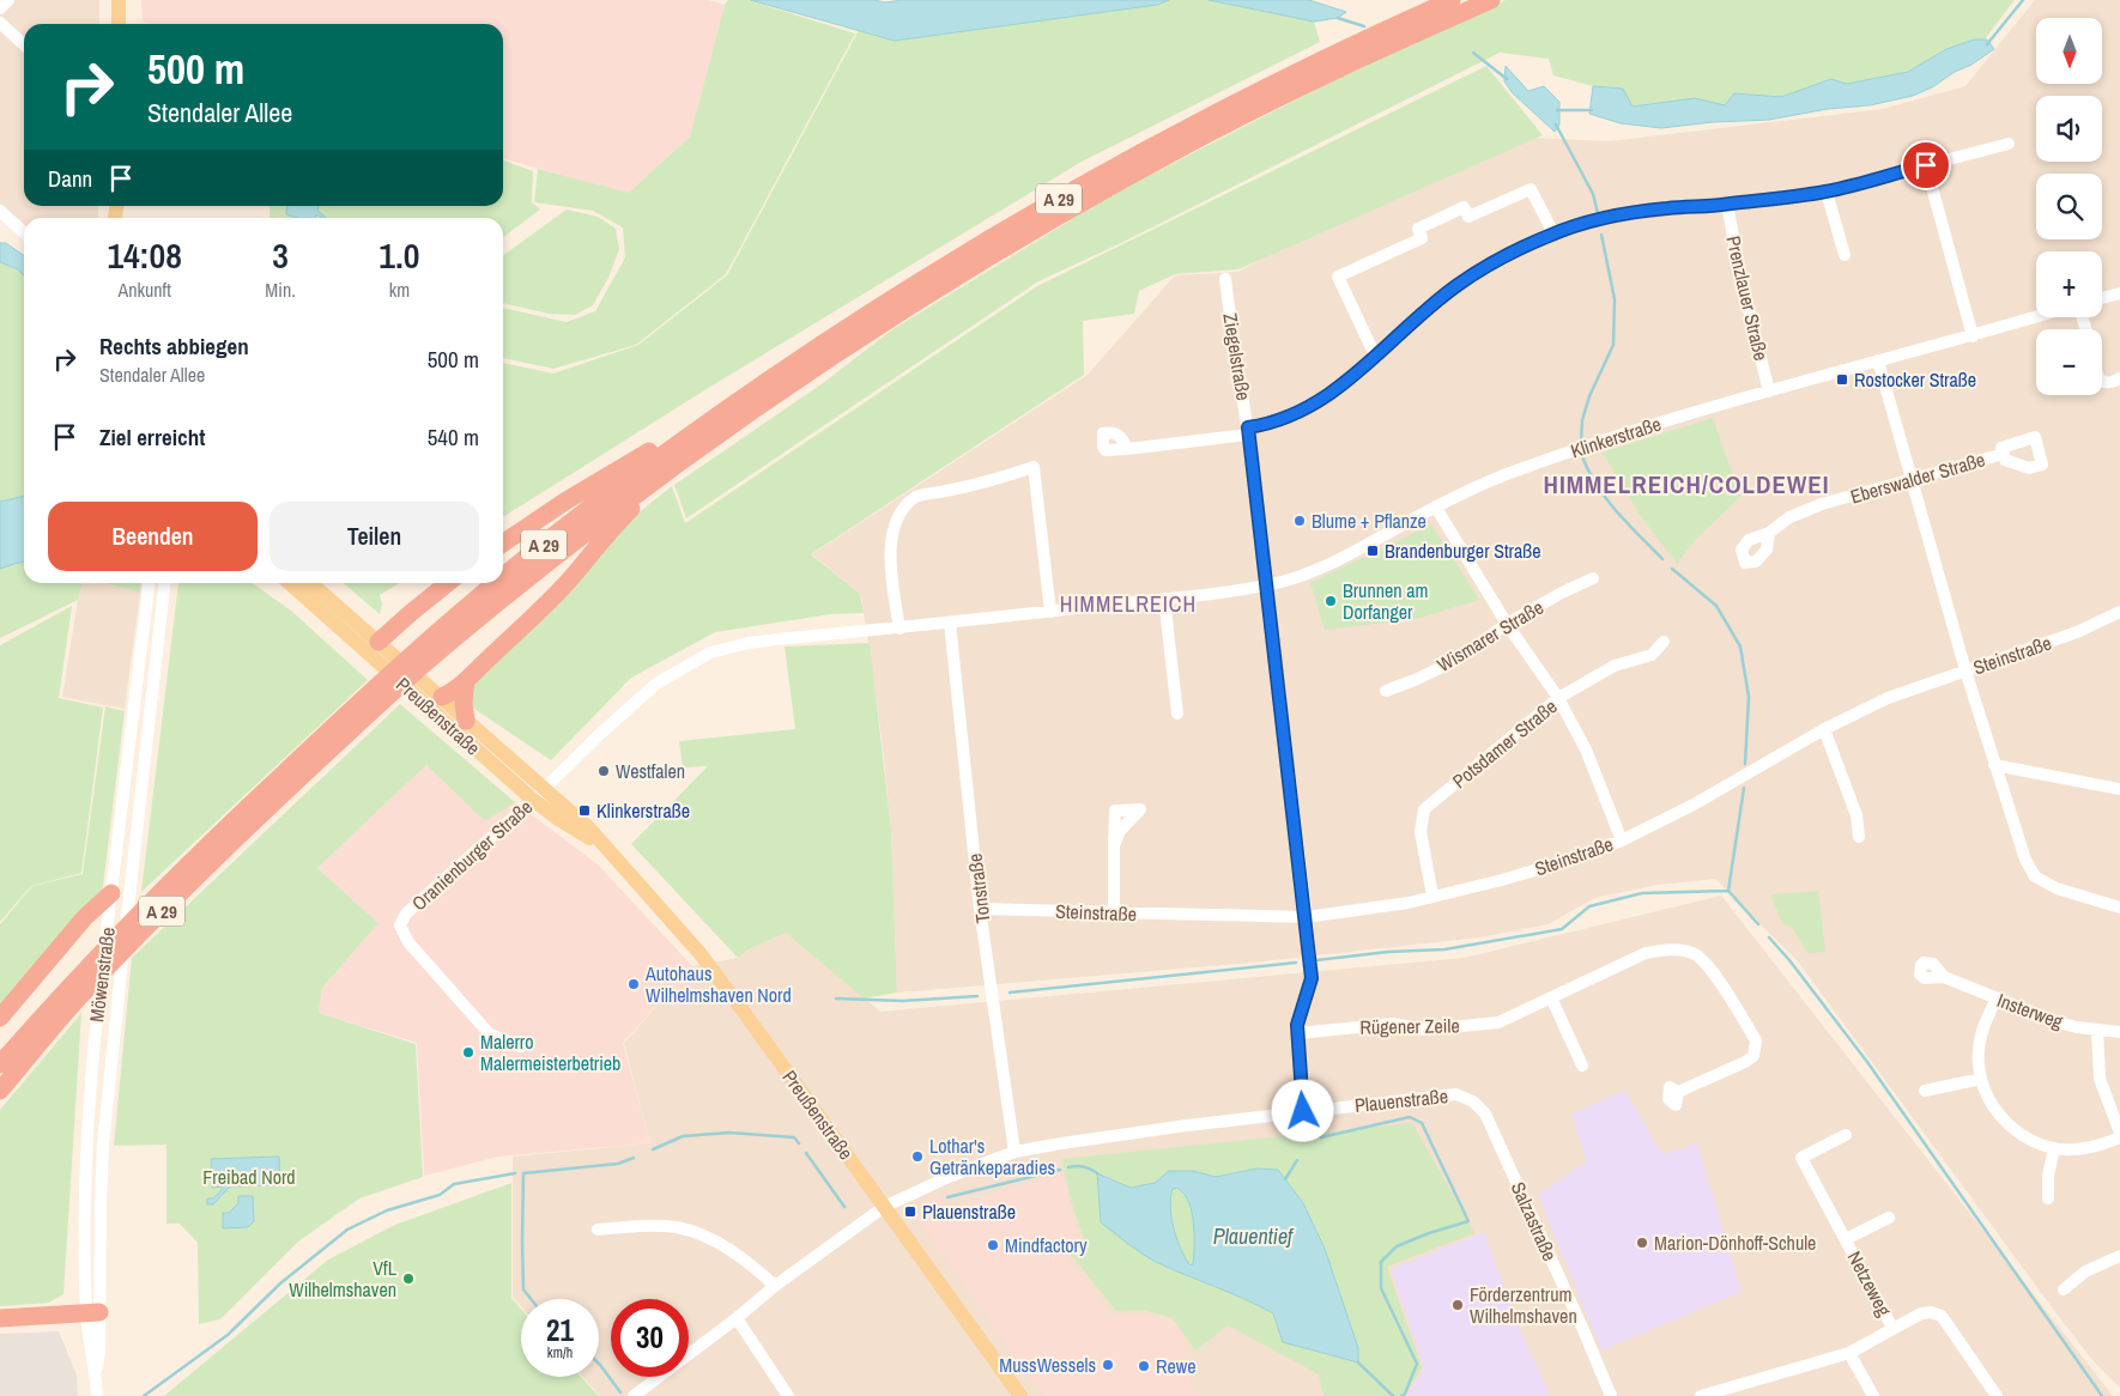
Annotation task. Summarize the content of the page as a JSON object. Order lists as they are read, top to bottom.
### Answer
{
  "streets": {
    "highway": ["A 29"],
    "main road": ["Preußenstraße"],
    "street": [
      "Prenzlauer Straße",
      "Ziegelstraße",
      "Klinkerstraße",
      "Eberswalder Straße",
      "Wismarer Straße",
      "Steinstraße",
      "Potsdamer Straße",
      "Oranienburger Straße",
      "Tonstraße",
      "Möwenstraße",
      "Insterweg",
      "Rügener Zeile",
      "Plauenstraße",
      "Salzastraße",
      "Netzeweg"
    ]
  },
  "crossings": [
    ["Prenzlauer Straße", "Klinkerstraße"],
    ["Ziegelstraße", "Klinkerstraße"],
    ["Ziegelstraße", "Steinstraße"],
    ["Ziegelstraße", "Rügener Zeile"],
    ["Ziegelstraße", "Plauenstraße"],
    ["Klinkerstraße", "Preußenstraße"],
    ["Klinkerstraße", "Oranienburger Straße"],
    ["Klinkerstraße", "Tonstraße"],
    ["Steinstraße", "Potsdamer Straße"],
    ["Steinstraße", "Tonstraße"],
    ["Preußenstraße", "Oranienburger Straße"],
    ["Preußenstraße", "Plauenstraße"],
    ["Tonstraße", "Plauenstraße"],
    ["Plauenstraße", "Salzastraße"]
  ],
  "districts": ["HIMMELREICH/COLDEWEI", "HIMMELREICH"],
  "water": ["Plauentief"],
  "parks": ["Freibad Nord"],
  "places": {
    "transit": [
      "Rostocker Straße",
      "Brandenburger Straße",
      "Klinkerstraße",
      "Plauenstraße"
    ],
    "other": [
      "Blume + Pflanze",
      "Brunnen am Dorfanger",
      "Westfalen",
      "Autohaus Wilhelmshaven Nord",
      "Malerro Malermeisterbetrieb",
      "Lothar's Getränkeparadies",
      "Marion-Dönhoff-Schule",
      "Mindfactory",
      "VfL Wilhelmshaven",
      "Förderzentrum Wilhelmshaven",
      "MussWessels",
      "Rewe"
    ]
  },
  "north": "bottom",
  "page": {
    "map_buttons": ["+", "−"],
    "turn": ["500 m", "Stendaler Allee"],
    "then": "Dann",
    "eta": [
      "14:08",
      "Ankunft",
      "3",
      "Min.",
      "1.0",
      "km"
    ],
    "list": [
      {
        "name": "Rechts abbiegen",
        "note": "Stendaler Allee",
        "value": "500 m"
      },
      {
        "name": "Ziel erreicht",
        "value": "540 m"
      }
    ],
    "buttons": ["Beenden", "Teilen"],
    "speed": "21 km/h",
    "limit": "30"
  }
}
